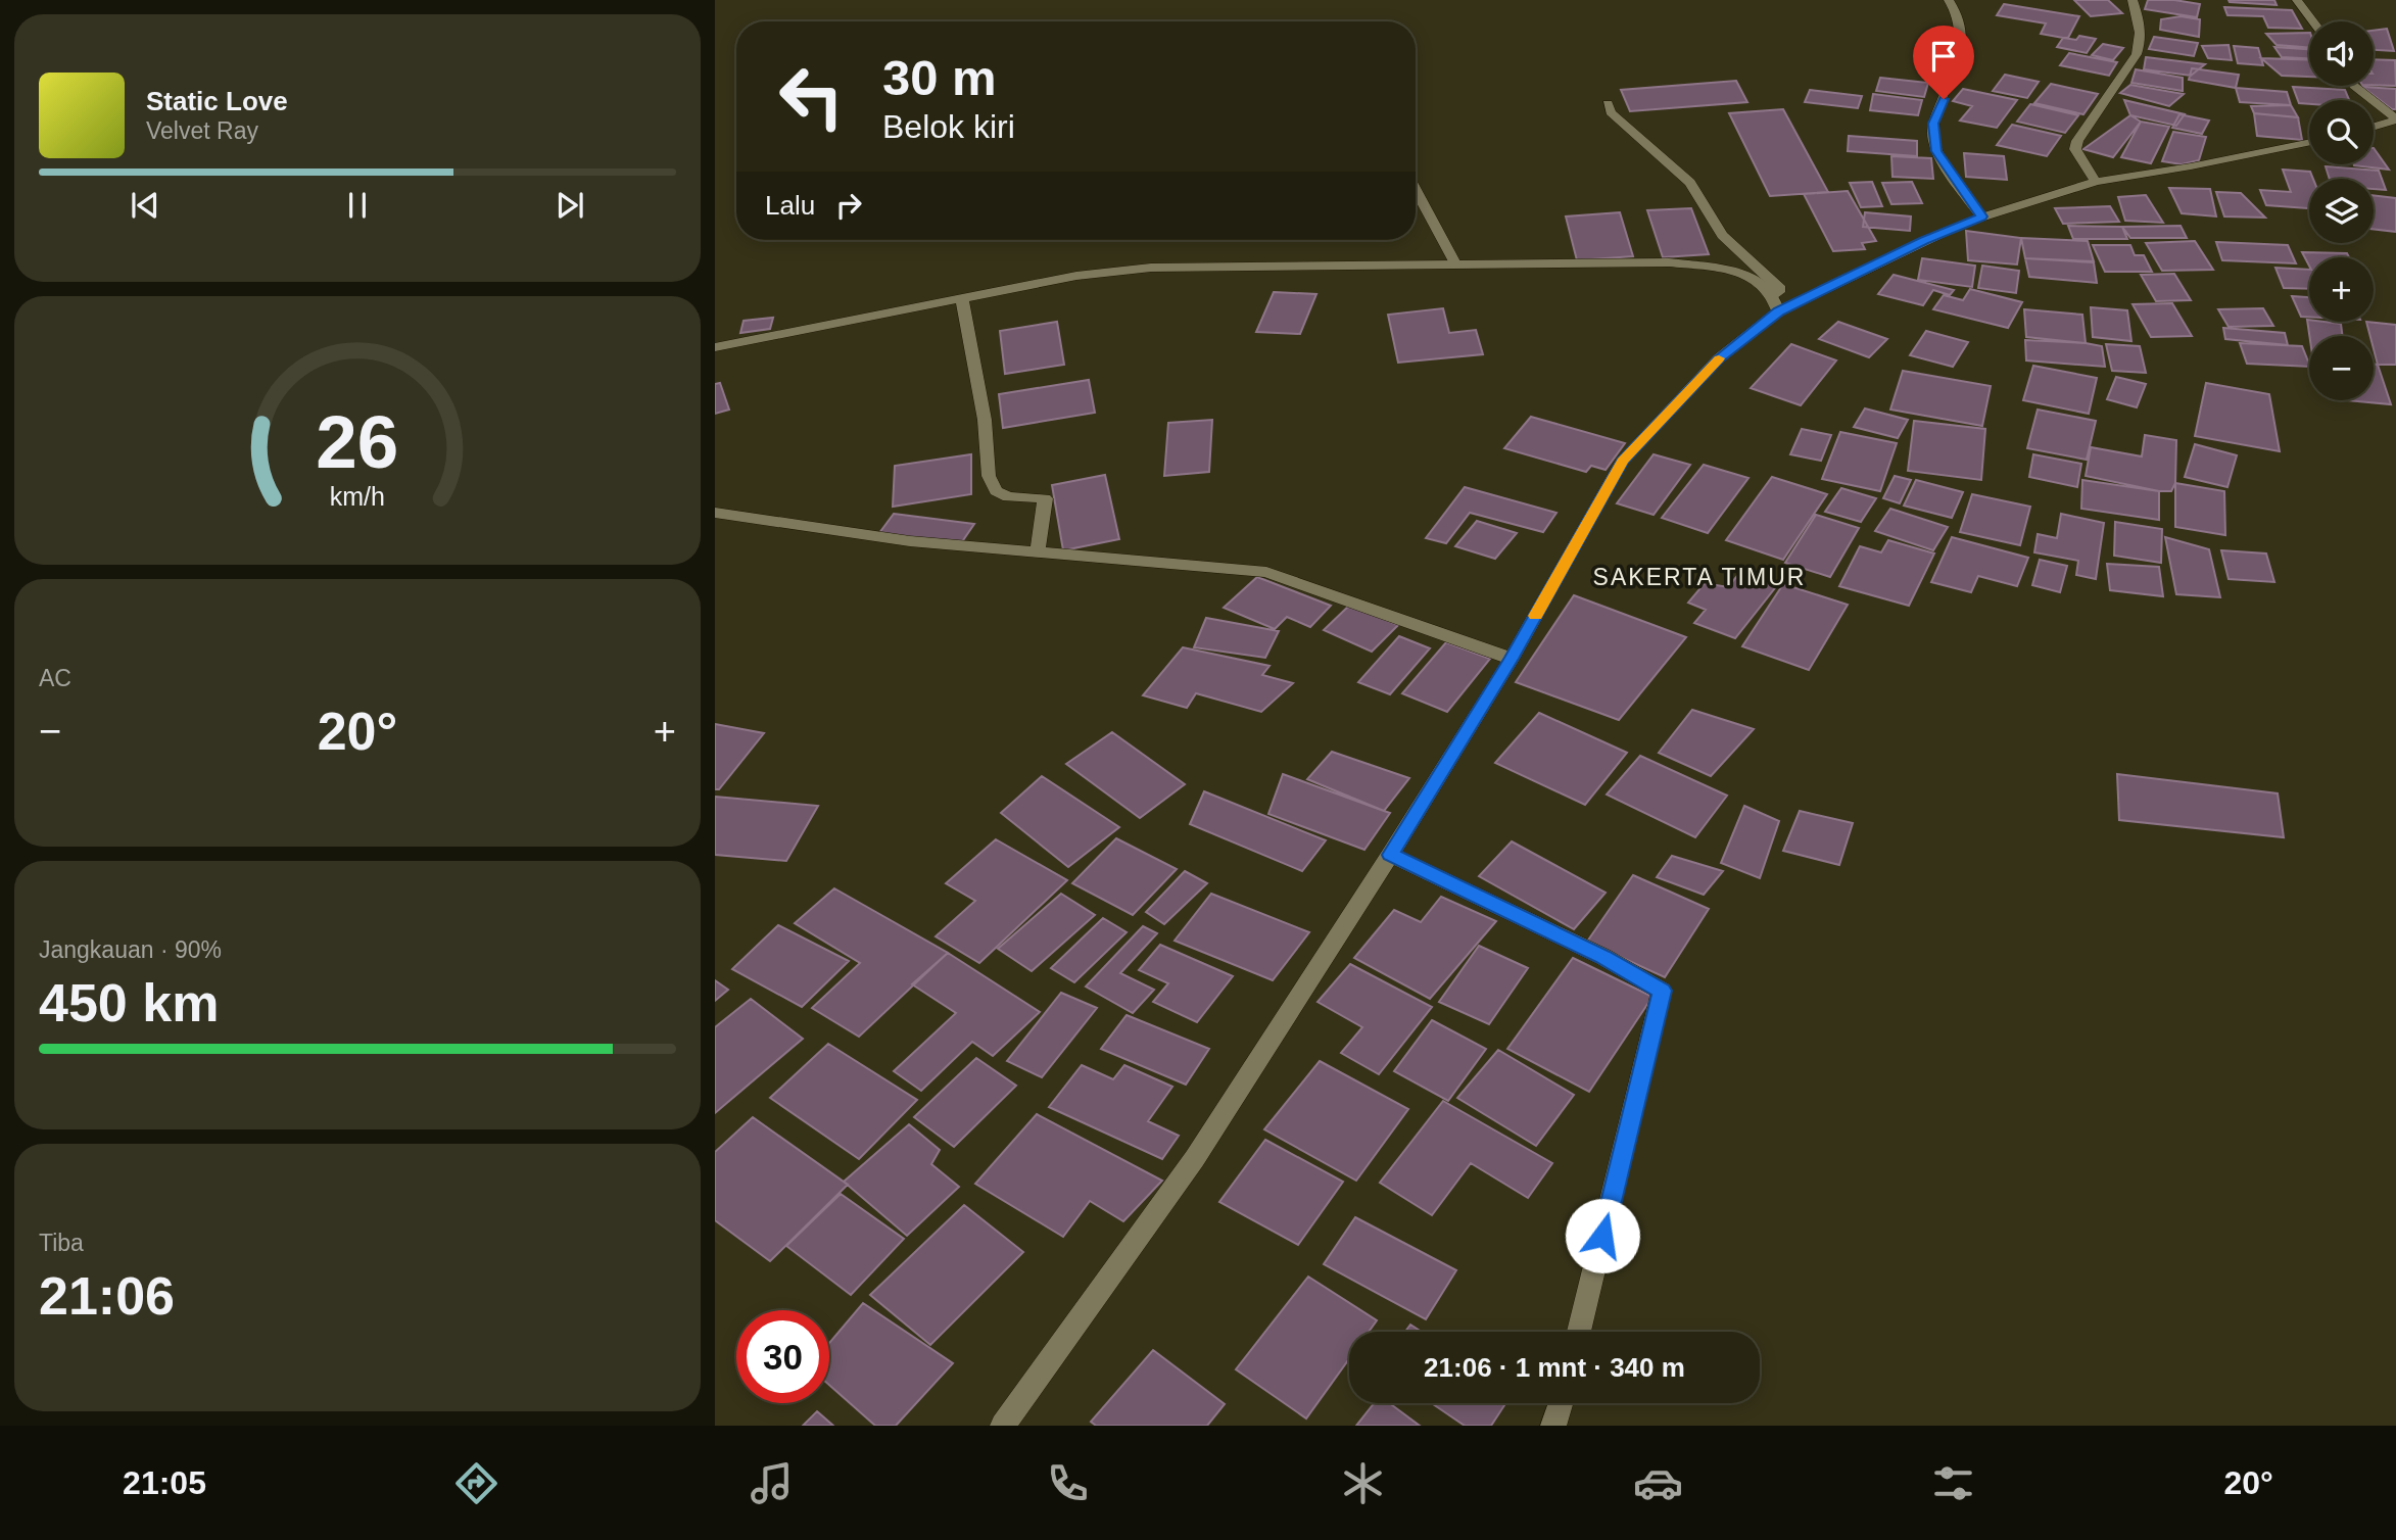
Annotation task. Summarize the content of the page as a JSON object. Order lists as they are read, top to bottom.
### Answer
{
  "districts": ["SAKERTA TIMUR"],
  "page": {
    "map_buttons": ["+", "−"],
    "turn": ["30 m", "Belok kiri"],
    "song": ["Static Love", "Velvet Ray"],
    "then": "Lalu",
    "tile": [
      "AC",
      ["Jangkauan · 90%", "450 km"],
      ["Tiba", "21:06"]
    ],
    "heat": ["−", "20°", "+"],
    "limit": "30",
    "trip": "21:06 · 1 mnt · 340 m",
    "tabs": ["21:05", "20°"],
    "gauge": ["26", "km/h"]
  }
}
